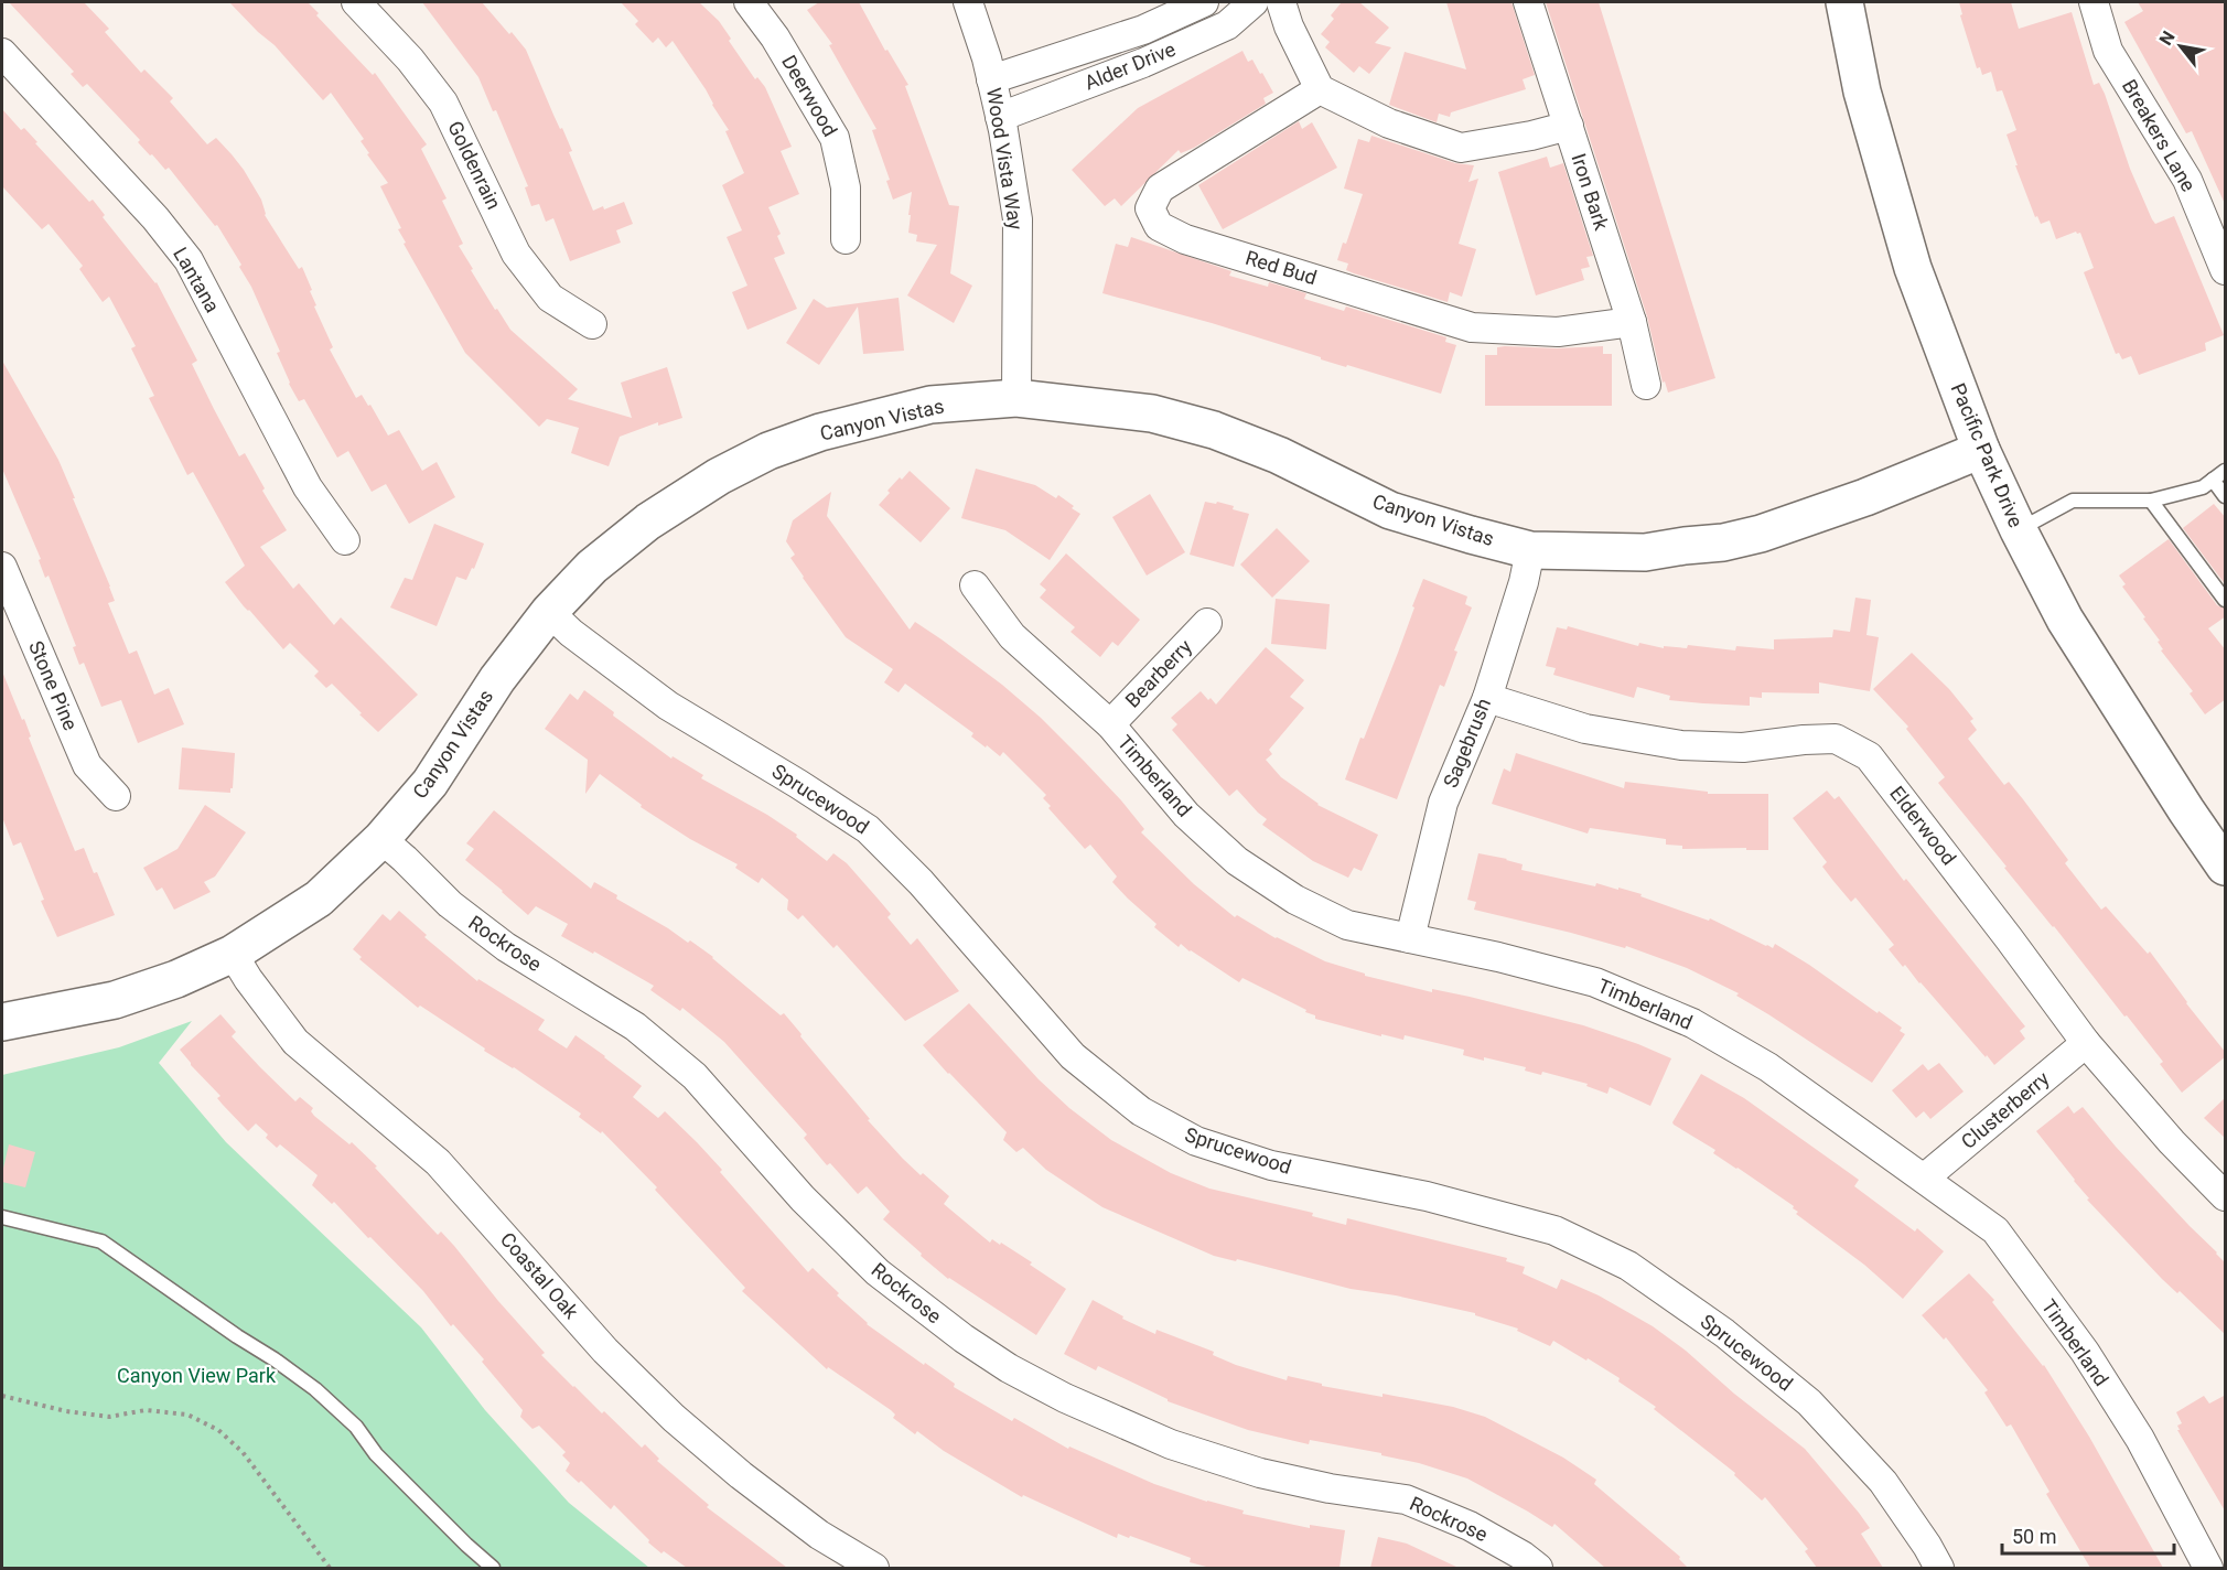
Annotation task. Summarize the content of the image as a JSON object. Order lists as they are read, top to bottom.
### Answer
{
  "streets": {
    "street": [
      "Alder Drive",
      "Deerwood",
      "Breakers Lane",
      "Wood Vista Way",
      "Goldenrain",
      "Iron Bark",
      "Red Bud",
      "Lantana",
      "Canyon Vistas",
      "Pacific Park Drive",
      "Bearberry",
      "Stone Pine",
      "Sagebrush",
      "Timberland",
      "Sprucewood",
      "Elderwood",
      "Rockrose",
      "Clusterberry",
      "Coastal Oak"
    ]
  },
  "crossings": [
    ["Alder Drive", "Wood Vista Way"],
    ["Wood Vista Way", "Canyon Vistas"],
    ["Iron Bark", "Red Bud"],
    ["Canyon Vistas", "Pacific Park Drive"],
    ["Canyon Vistas", "Sagebrush"],
    ["Canyon Vistas", "Sprucewood"],
    ["Canyon Vistas", "Rockrose"],
    ["Canyon Vistas", "Coastal Oak"],
    ["Bearberry", "Timberland"],
    ["Sagebrush", "Timberland"],
    ["Sagebrush", "Elderwood"],
    ["Timberland", "Clusterberry"],
    ["Elderwood", "Clusterberry"]
  ],
  "parks": ["Canyon View Park"],
  "scale_bar": "50 m",
  "north": "top left"
}
